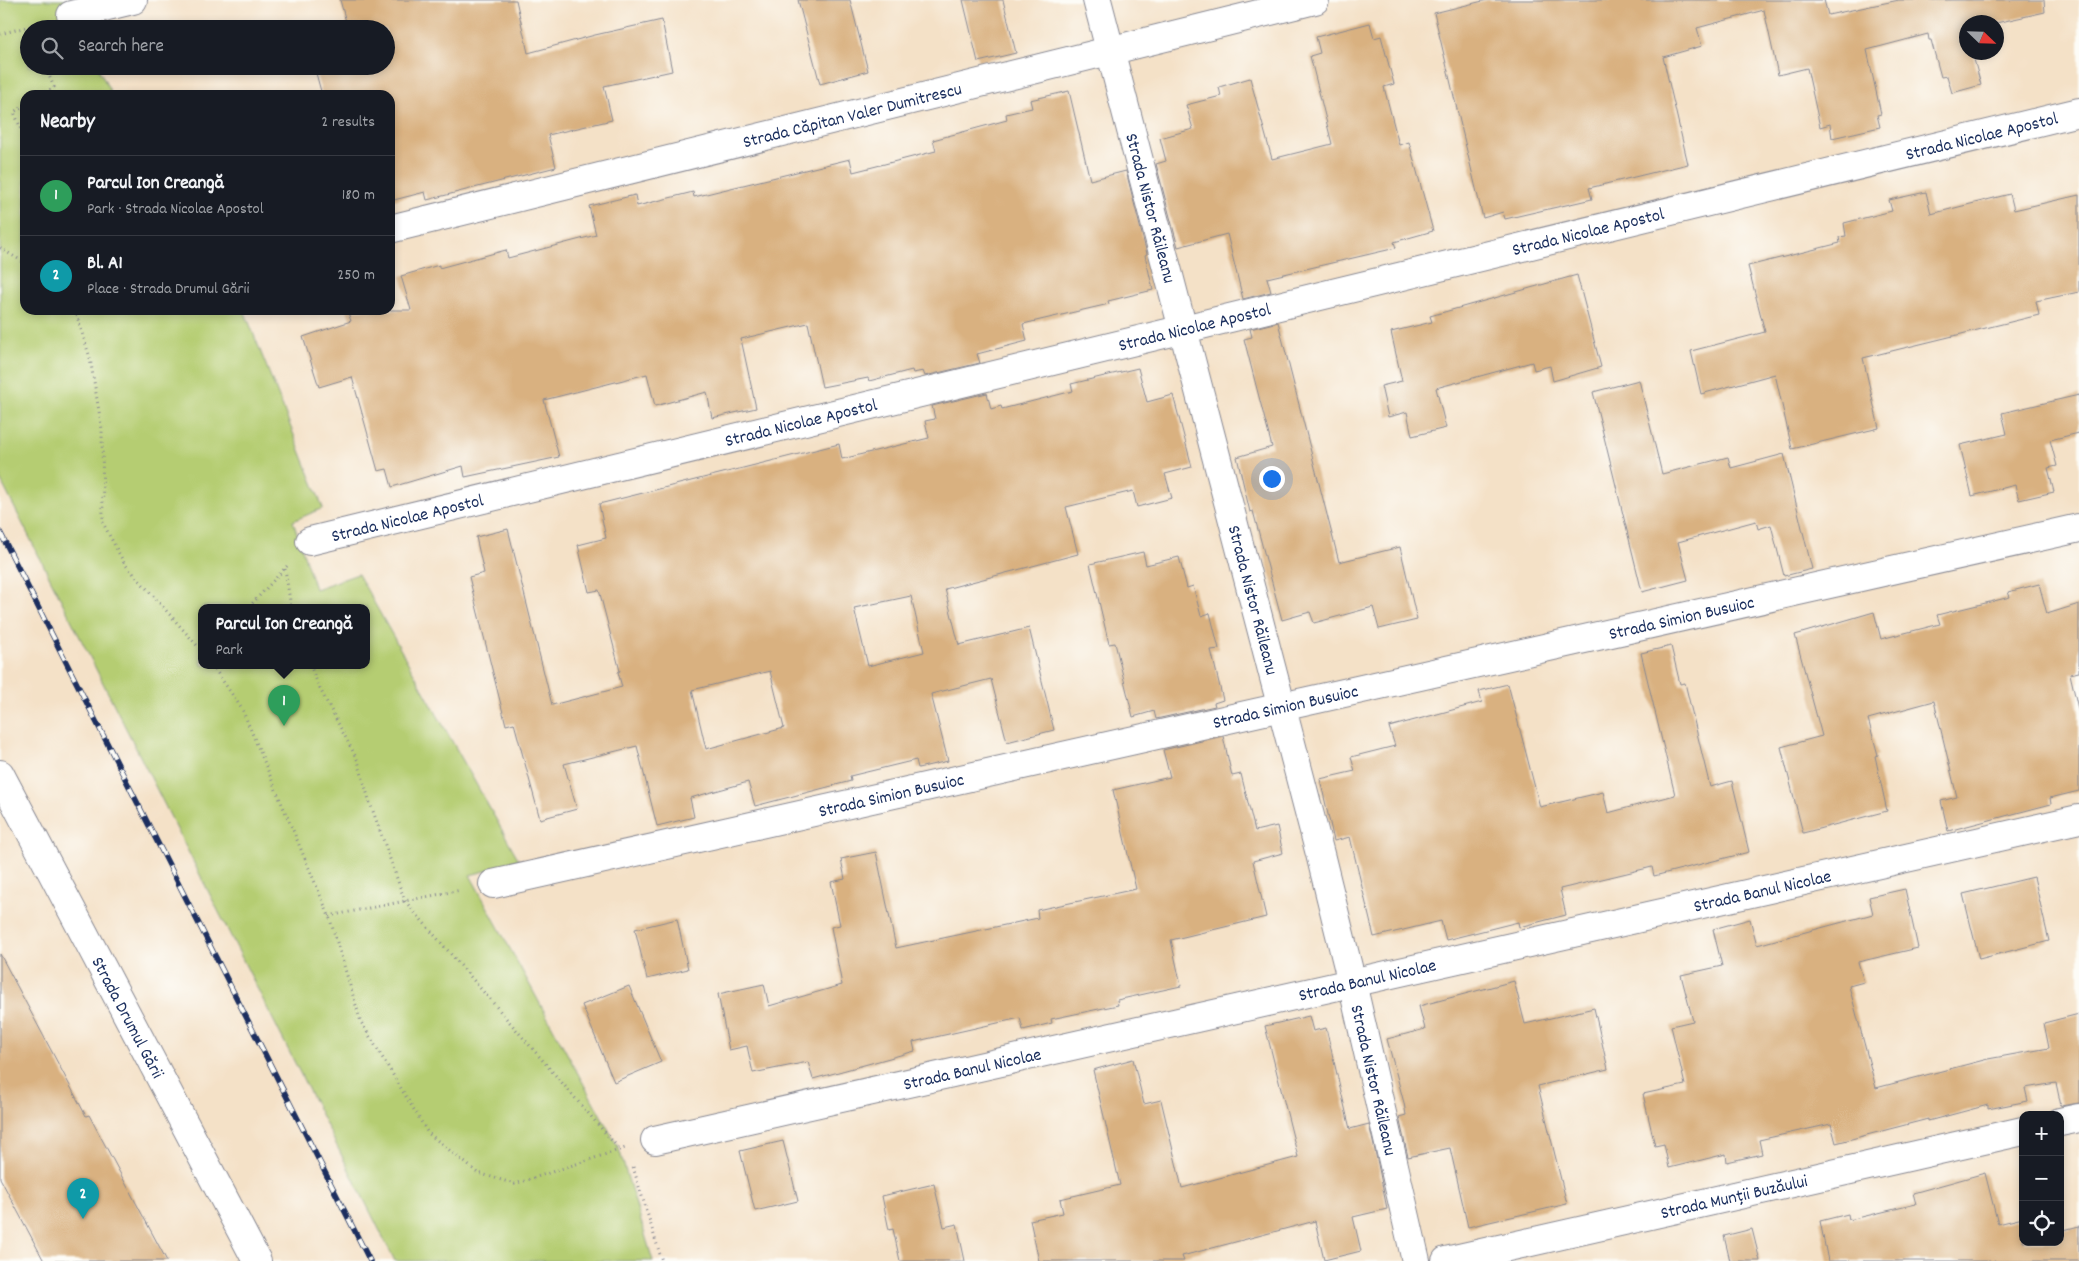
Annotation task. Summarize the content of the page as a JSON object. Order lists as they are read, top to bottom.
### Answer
{
  "streets": {
    "street": [
      "Strada Căpitan Valer Dumitrescu",
      "Strada Nicolae Apostol",
      "Strada Nistor Răileanu",
      "Strada Simion Busuioc",
      "Strada Banul Nicolae",
      "Strada Drumul Gării",
      "Strada Munții Buzăului"
    ]
  },
  "crossings": [
    ["Strada Căpitan Valer Dumitrescu", "Strada Nistor Răileanu"],
    ["Strada Nicolae Apostol", "Strada Nistor Răileanu"],
    ["Strada Nistor Răileanu", "Strada Simion Busuioc"],
    ["Strada Nistor Răileanu", "Strada Banul Nicolae"]
  ],
  "north": "bottom right",
  "page": {
    "search": "Search here",
    "heading": ["Nearby", "2 results"],
    "list": [
      {
        "mark": "1",
        "name": "Parcul Ion Creangă",
        "note": "Park · Strada Nicolae Apostol",
        "value": "180 m"
      },
      {
        "mark": "2",
        "name": "Bl. A1",
        "note": "Place · Strada Drumul Gării",
        "value": "250 m"
      }
    ],
    "popup": ["Parcul Ion Creangă", "Park"],
    "pins": ["1", "2"],
    "map_buttons": ["+", "−"]
  }
}
